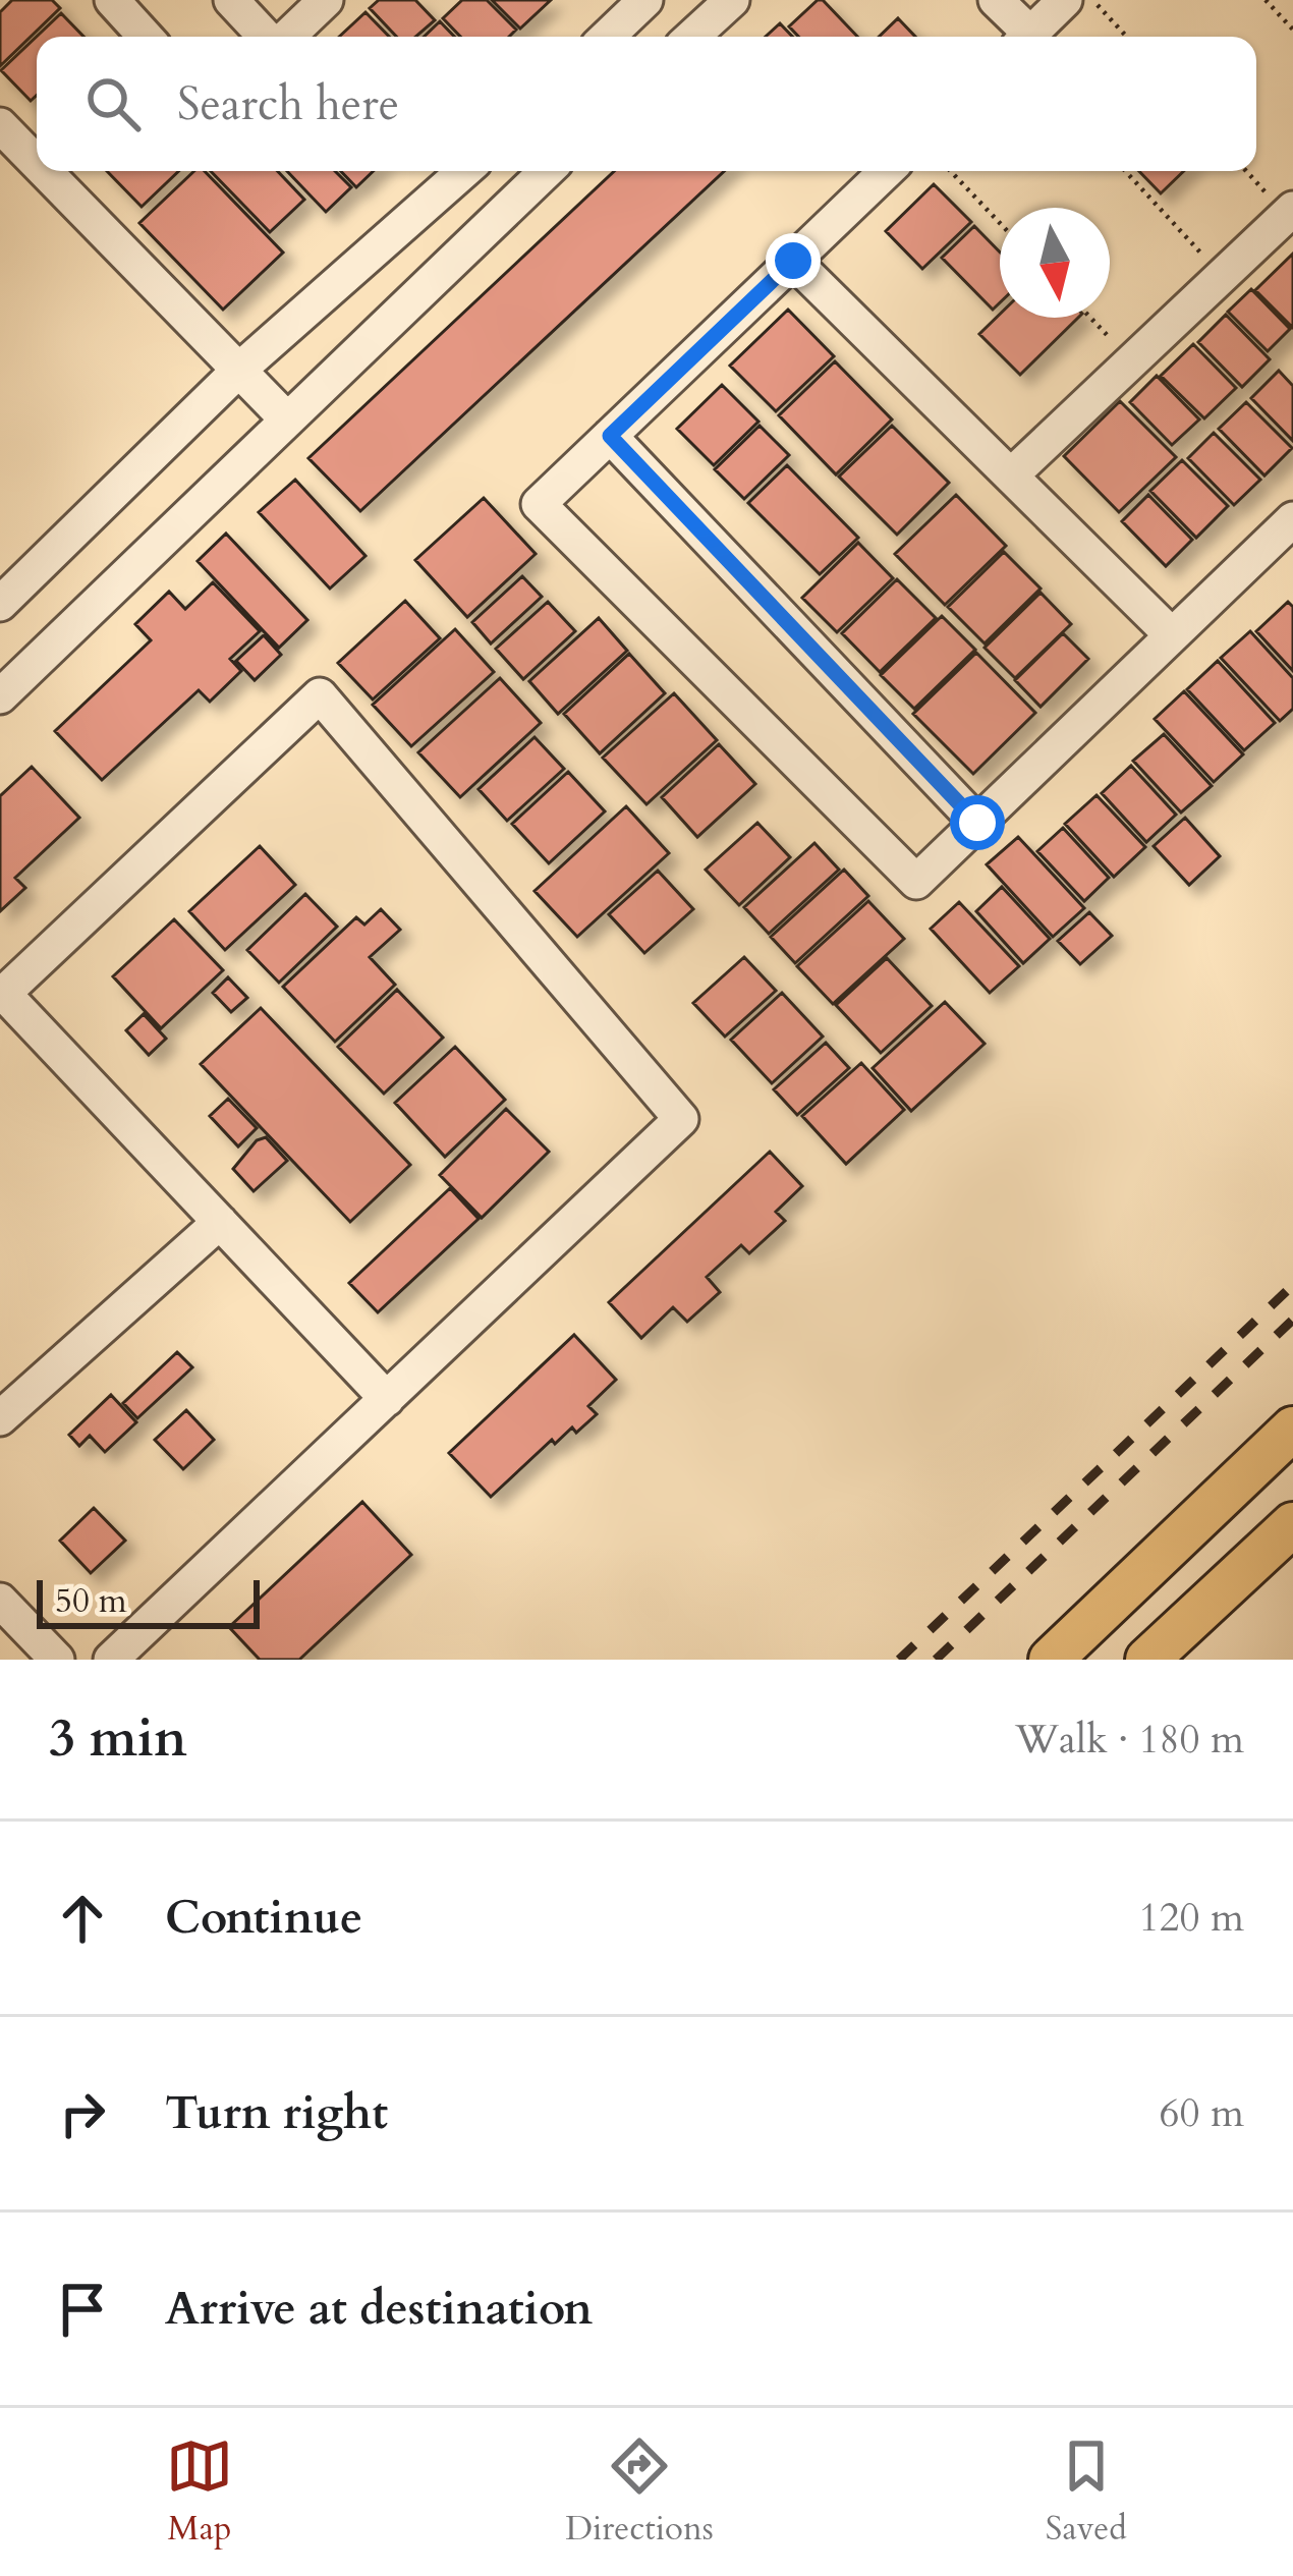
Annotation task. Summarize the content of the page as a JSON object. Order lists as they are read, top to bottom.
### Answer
{
  "scale_bar": "50 m",
  "north": "bottom",
  "page": {
    "search": "Search here",
    "scale": "50 m",
    "heading": ["3 min", "Walk · 180 m"],
    "list": [
      ["Continue", "120 m"],
      ["Turn right", "60 m"],
      "Arrive at destination"
    ],
    "nav": ["Map", "Directions", "Saved"]
  }
}
